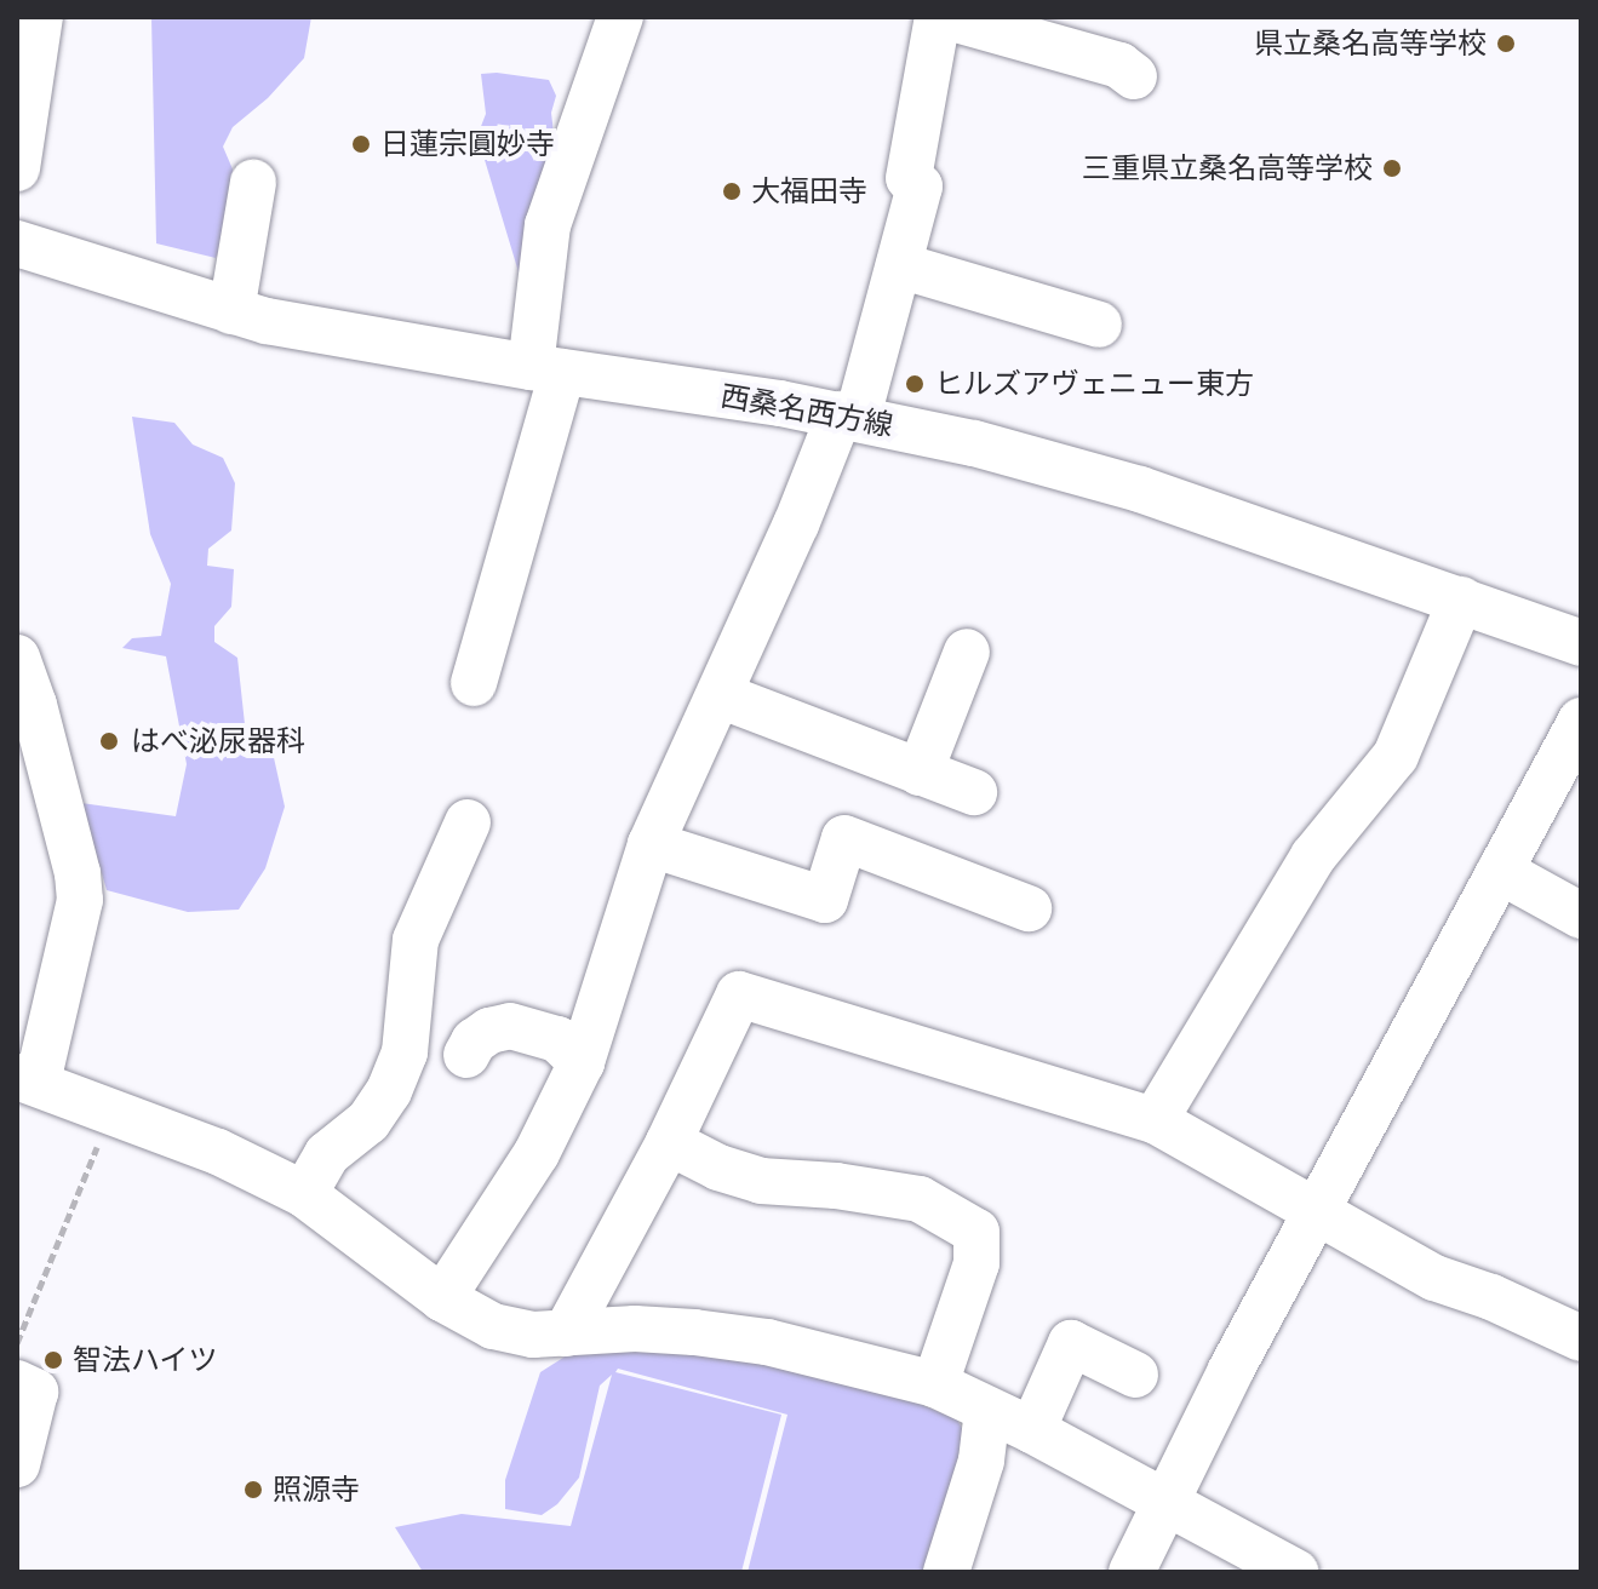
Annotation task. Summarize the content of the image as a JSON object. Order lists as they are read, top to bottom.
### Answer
{
  "streets": {
    "street": ["西桑名西方線"]
  },
  "places": [
    "県立桑名高等学校",
    "日蓮宗圓妙寺",
    "三重県立桑名高等学校",
    "大福田寺",
    "ヒルズアヴェニュー東方",
    "はべ泌尿器科",
    "智法ハイツ",
    "照源寺"
  ]
}
